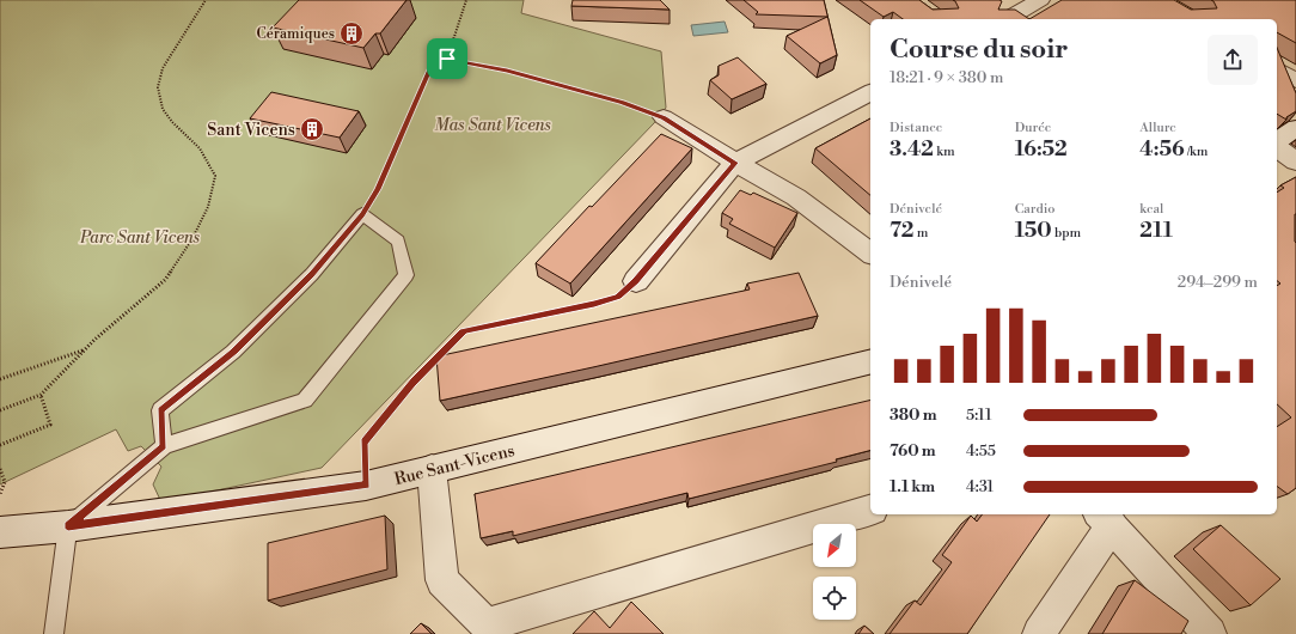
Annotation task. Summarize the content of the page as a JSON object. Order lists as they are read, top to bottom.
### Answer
{
  "streets": {
    "street": ["Rue Sant-Vicens"]
  },
  "parks": ["Mas Sant Vicens", "Parc Sant Vicens"],
  "places": {
    "building": ["Céramiques", "Sant Vicens"]
  },
  "north": "bottom left",
  "page": {
    "heading": ["Course du soir", "18:21 · 9 × 380 m"],
    "stats": [
      ["Distance", "3.42 km"],
      ["Durée", "16:52"],
      ["Allure", "4:56 /km"],
      ["Dénivelé", "72 m"],
      ["Cardio", "150 bpm"],
      ["kcal", "211"]
    ],
    "chart": ["Dénivelé", "294–299 m"],
    "list": [
      {
        "name": "380 m",
        "note": "5:11"
      },
      {
        "name": "760 m",
        "note": "4:55"
      },
      {
        "name": "1.1 km",
        "note": "4:31"
      }
    ]
  }
}
